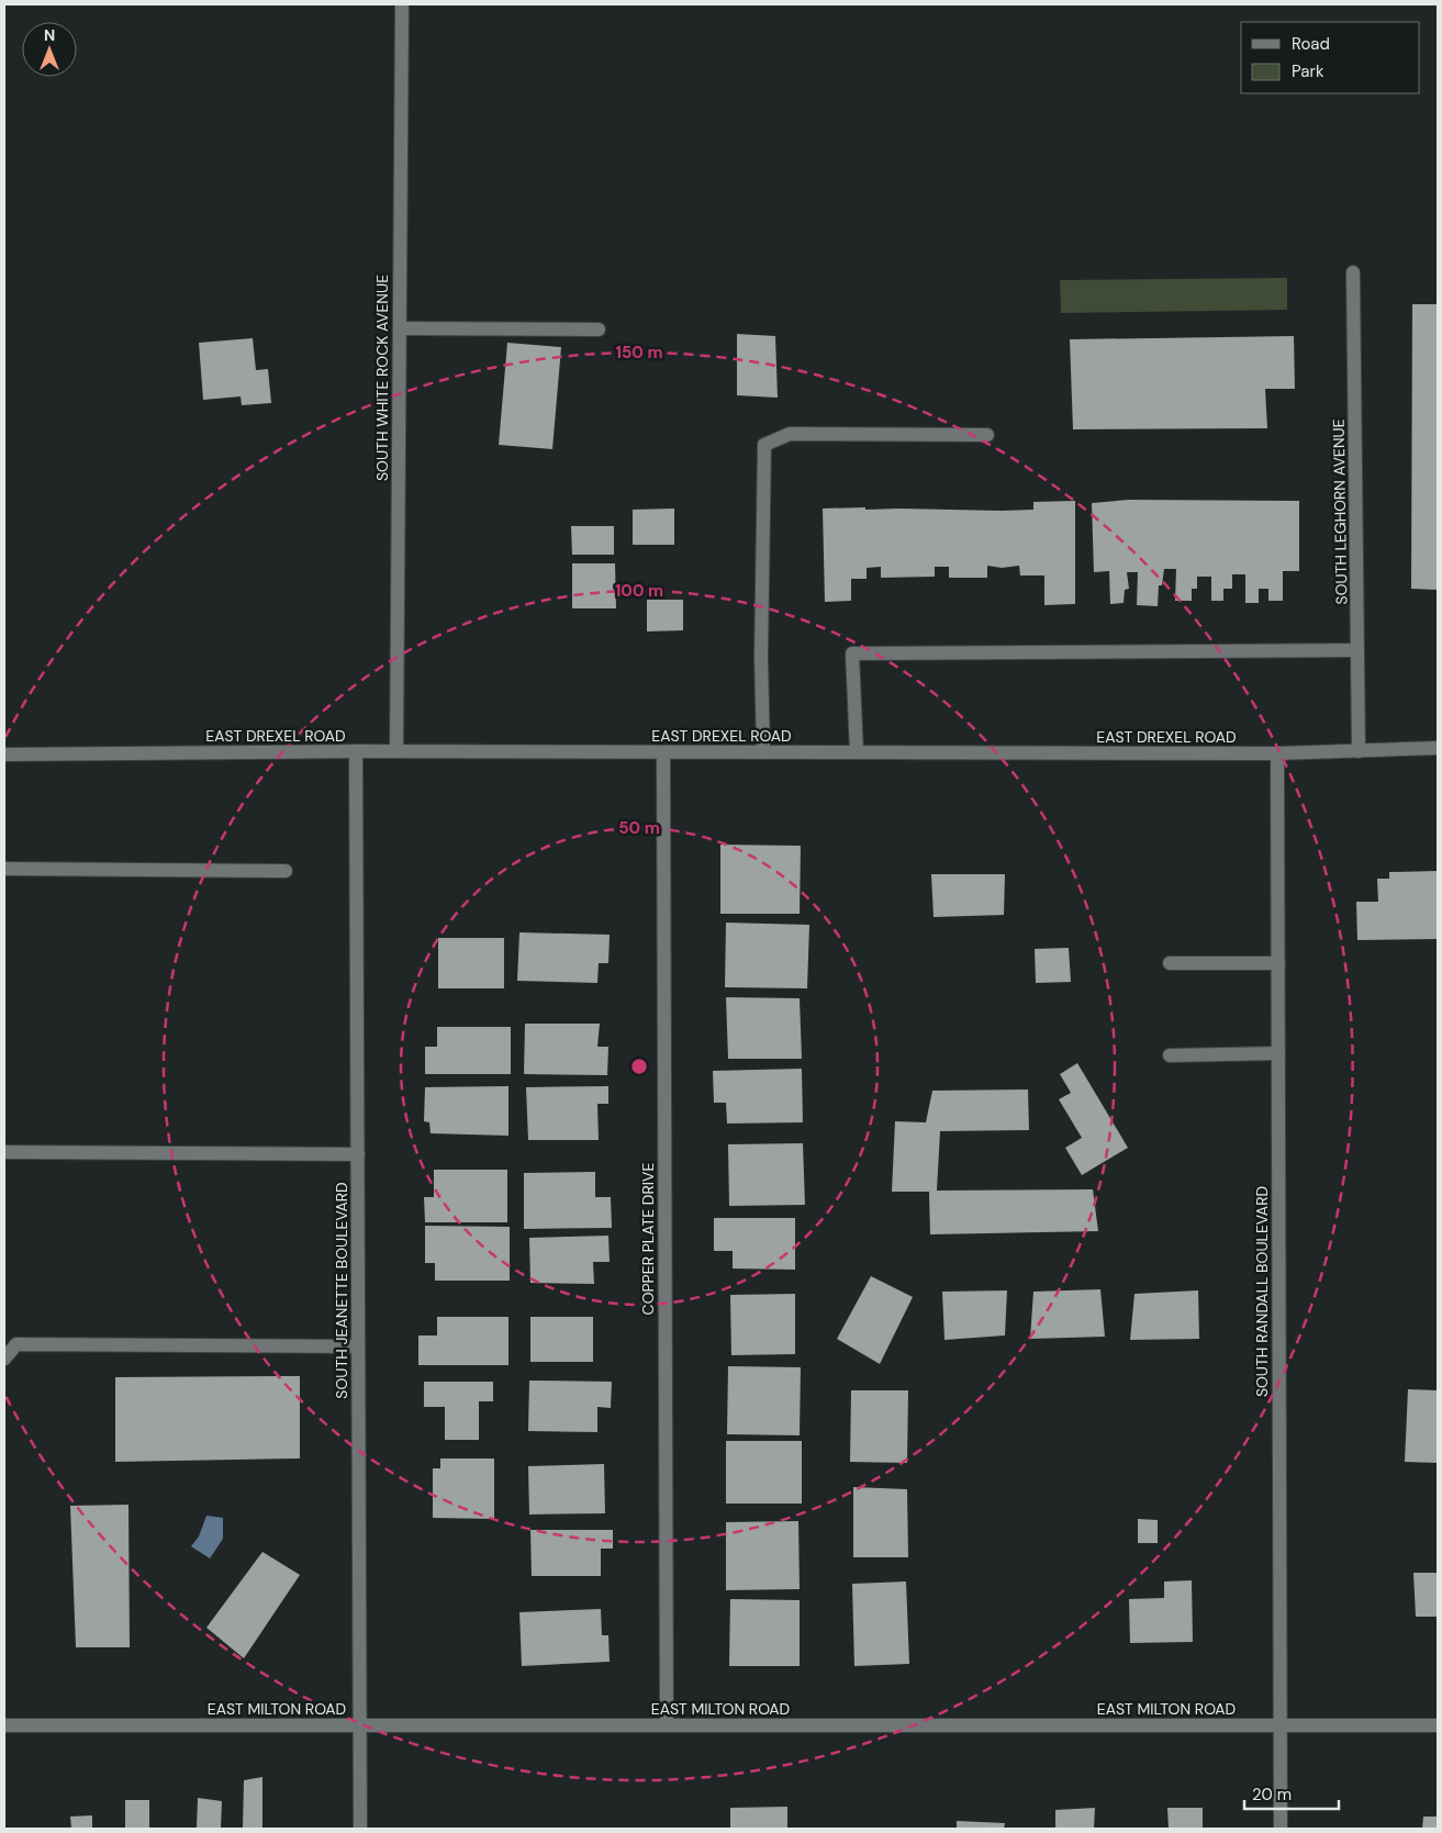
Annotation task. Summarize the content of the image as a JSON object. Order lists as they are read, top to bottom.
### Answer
{
  "streets": {
    "street": [
      "SOUTH WHITE ROCK AVENUE",
      "SOUTH LEGHORN AVENUE",
      "EAST DREXEL ROAD",
      "COPPER PLATE DRIVE",
      "SOUTH JEANETTE BOULEVARD",
      "SOUTH RANDALL BOULEVARD",
      "EAST MILTON ROAD"
    ]
  },
  "crossings": [
    ["SOUTH WHITE ROCK AVENUE", "EAST DREXEL ROAD"],
    ["SOUTH LEGHORN AVENUE", "EAST DREXEL ROAD"],
    ["EAST DREXEL ROAD", "COPPER PLATE DRIVE"],
    ["EAST DREXEL ROAD", "SOUTH JEANETTE BOULEVARD"],
    ["EAST DREXEL ROAD", "SOUTH RANDALL BOULEVARD"],
    ["COPPER PLATE DRIVE", "EAST MILTON ROAD"],
    ["SOUTH JEANETTE BOULEVARD", "EAST MILTON ROAD"],
    ["SOUTH RANDALL BOULEVARD", "EAST MILTON ROAD"]
  ],
  "legend": ["Road", "Park"],
  "scale_bar": "20 m",
  "north": "top",
  "rings": ["150 m", "100 m", "50 m"]
}
